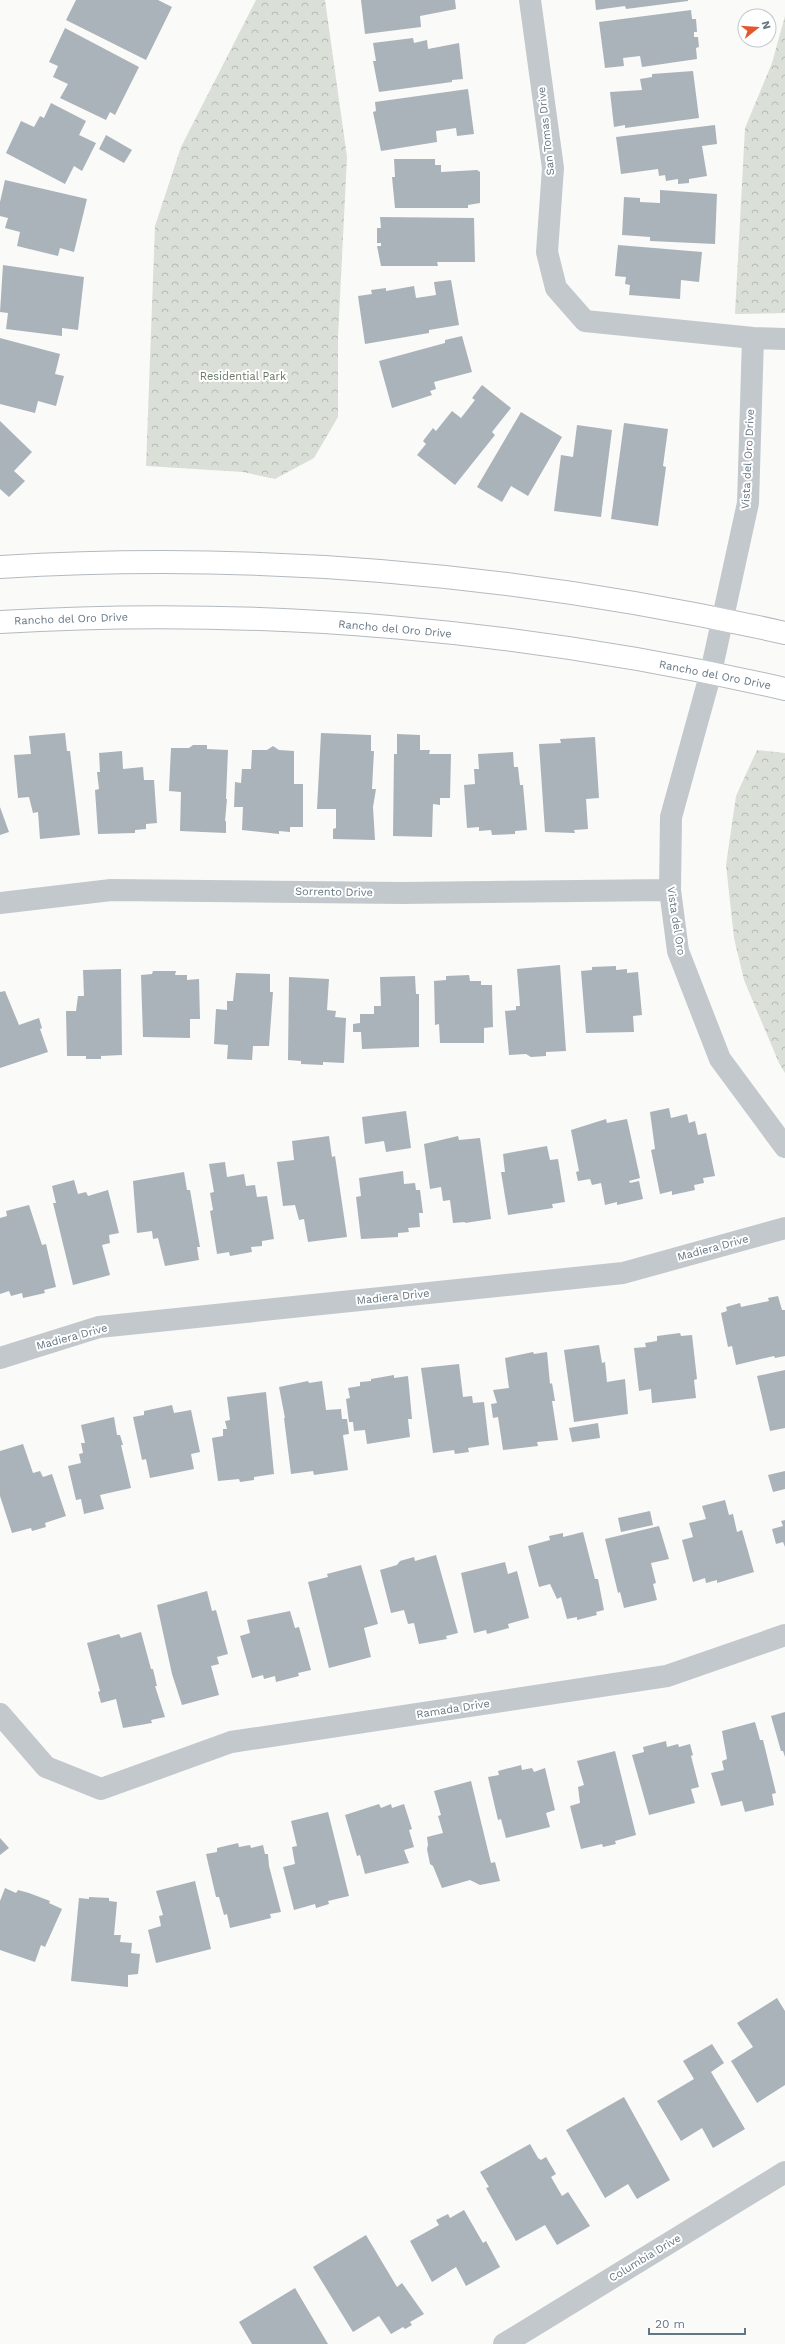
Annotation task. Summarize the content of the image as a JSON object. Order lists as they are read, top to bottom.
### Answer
{
  "streets": {
    "main road": ["Rancho del Oro Drive"],
    "street": [
      "San Tomas Drive",
      "Vista del Oro Drive",
      "Sorrento Drive",
      "Vista del Oro",
      "Madiera Drive",
      "Ramada Drive",
      "Columbia Drive"
    ]
  },
  "crossings": [
    ["San Tomas Drive", "Vista del Oro Drive"],
    ["Vista del Oro Drive", "Rancho del Oro Drive"],
    ["Vista del Oro Drive", "Vista del Oro"],
    ["Rancho del Oro Drive", "Vista del Oro"],
    ["Sorrento Drive", "Vista del Oro"]
  ],
  "parks": ["Residential Park"],
  "scale_bar": "20 m",
  "north": "right"
}
